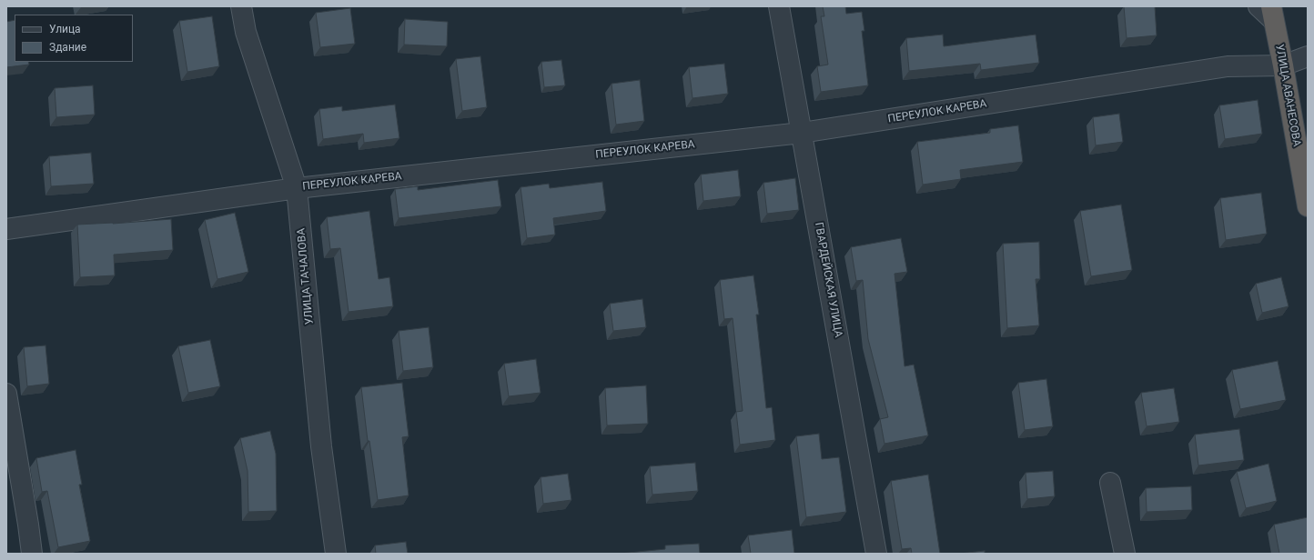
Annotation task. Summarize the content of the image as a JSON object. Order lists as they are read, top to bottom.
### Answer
{
  "streets": {
    "highway": ["УЛИЦА АВАНЕСОВА"],
    "street": ["ПЕРЕУЛОК КАРЕВА", "УЛИЦА ТАЧАЛОВА", "ГВАРДЕЙСКАЯ УЛИЦА"]
  },
  "crossings": [
    ["УЛИЦА АВАНЕСОВА", "ПЕРЕУЛОК КАРЕВА"],
    ["ПЕРЕУЛОК КАРЕВА", "УЛИЦА ТАЧАЛОВА"],
    ["ПЕРЕУЛОК КАРЕВА", "ГВАРДЕЙСКАЯ УЛИЦА"]
  ],
  "legend": ["Улица", "Здание"]
}
